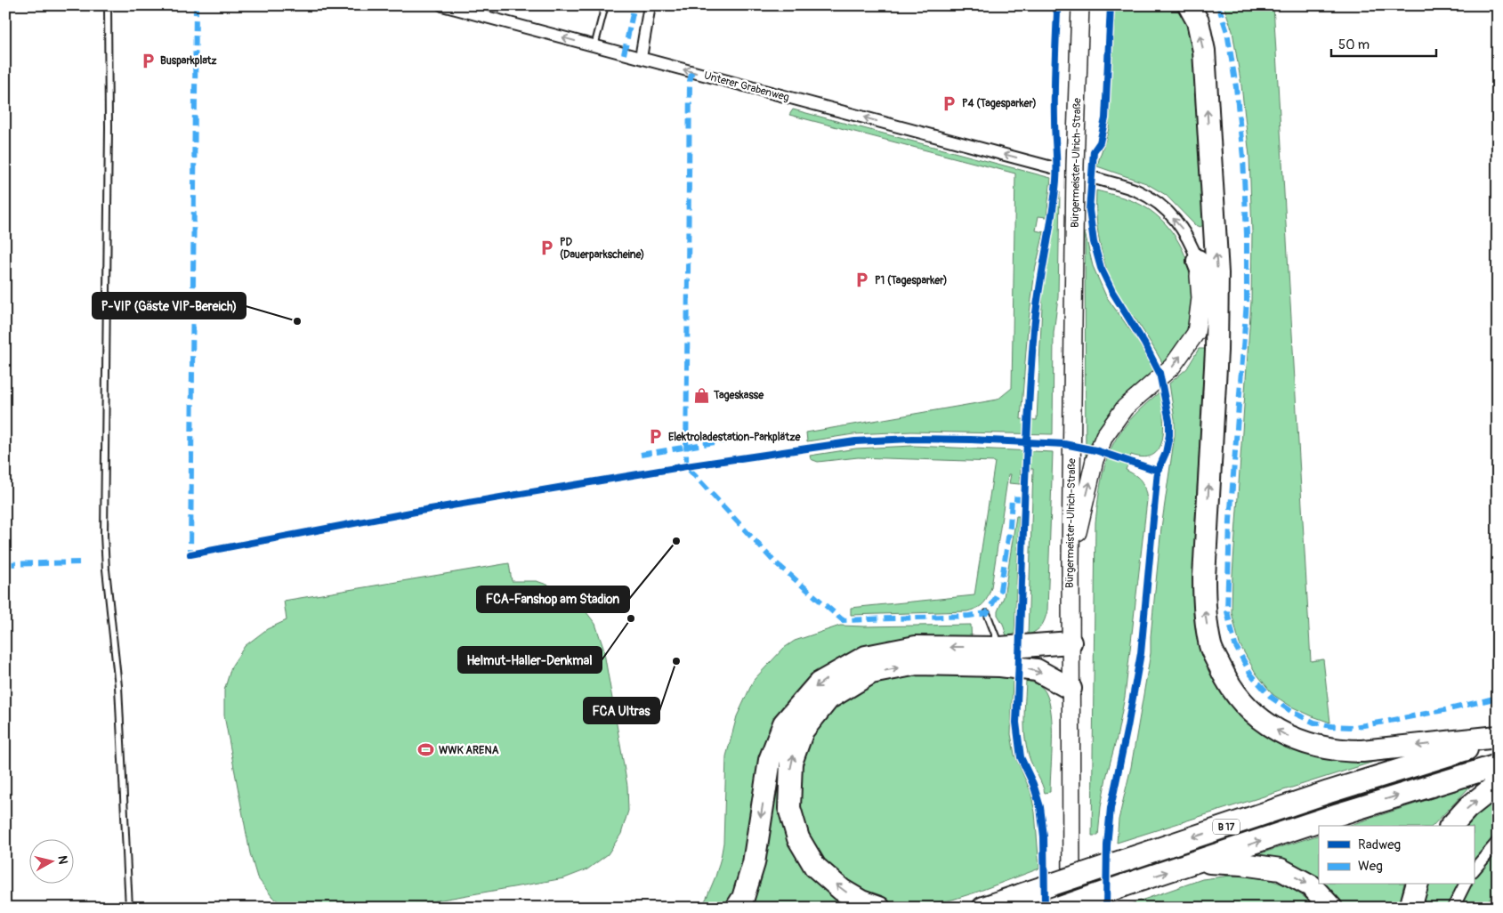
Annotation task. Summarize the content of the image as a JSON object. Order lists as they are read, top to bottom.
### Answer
{
  "streets": {
    "highway": ["B 17"],
    "main road": ["Bürgermeister-Ulrich-Straße"],
    "street": ["Unterer Grabenweg"]
  },
  "one_way": ["Unterer Grabenweg"],
  "places": {
    "parking": [
      "Busparkplatz",
      "P4 (Tagesparker)",
      "PD (Dauerparkscheine)",
      "P1 (Tagesparker)",
      "Elektroladestation-Parkplätze"
    ],
    "other": [
      "P-VIP (Gäste VIP-Bereich)",
      "FCA-Fanshop am Stadion",
      "Helmut-Haller-Denkmal",
      "FCA Ultras"
    ],
    "shop": ["Tageskasse"],
    "sports": ["WWK ARENA"]
  },
  "legend": ["Radweg", "Weg"],
  "scale_bar": "50 m",
  "north": "right"
}
